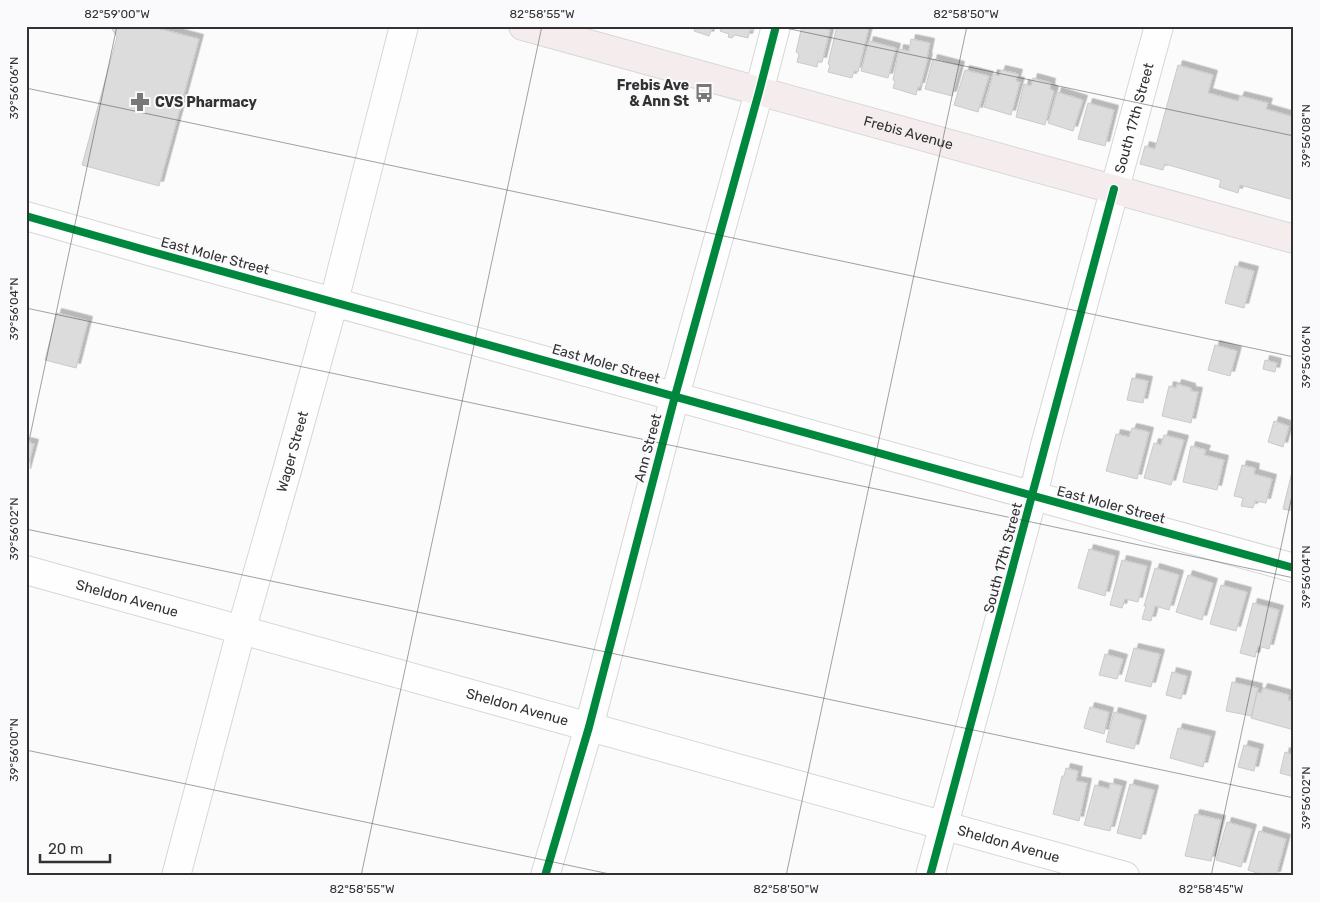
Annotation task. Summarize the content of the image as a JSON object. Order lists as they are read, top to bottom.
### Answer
{
  "streets": {
    "main road": ["Frebis Avenue"],
    "street": [
      "South 17th Street",
      "East Moler Street",
      "Ann Street",
      "Wager Street",
      "Sheldon Avenue"
    ]
  },
  "crossings": [
    ["South 17th Street", "Frebis Avenue"],
    ["South 17th Street", "East Moler Street"],
    ["South 17th Street", "Sheldon Avenue"],
    ["Frebis Avenue", "Ann Street"],
    ["East Moler Street", "Ann Street"],
    ["East Moler Street", "Wager Street"],
    ["Ann Street", "Sheldon Avenue"],
    ["Wager Street", "Sheldon Avenue"]
  ],
  "places": {
    "bus stop": ["Frebis Ave & Ann St"],
    "pharmacy": ["CVS Pharmacy"]
  },
  "scale_bar": "20 m",
  "coordinates": [
    "82°59'00\"W",
    "82°58'55\"W",
    "82°58'50\"W",
    "39°56'06\"N",
    "39°56'08\"N",
    "39°56'04\"N",
    "39°56'02\"N",
    "39°56'00\"N",
    "82°58'45\"W"
  ]
}
